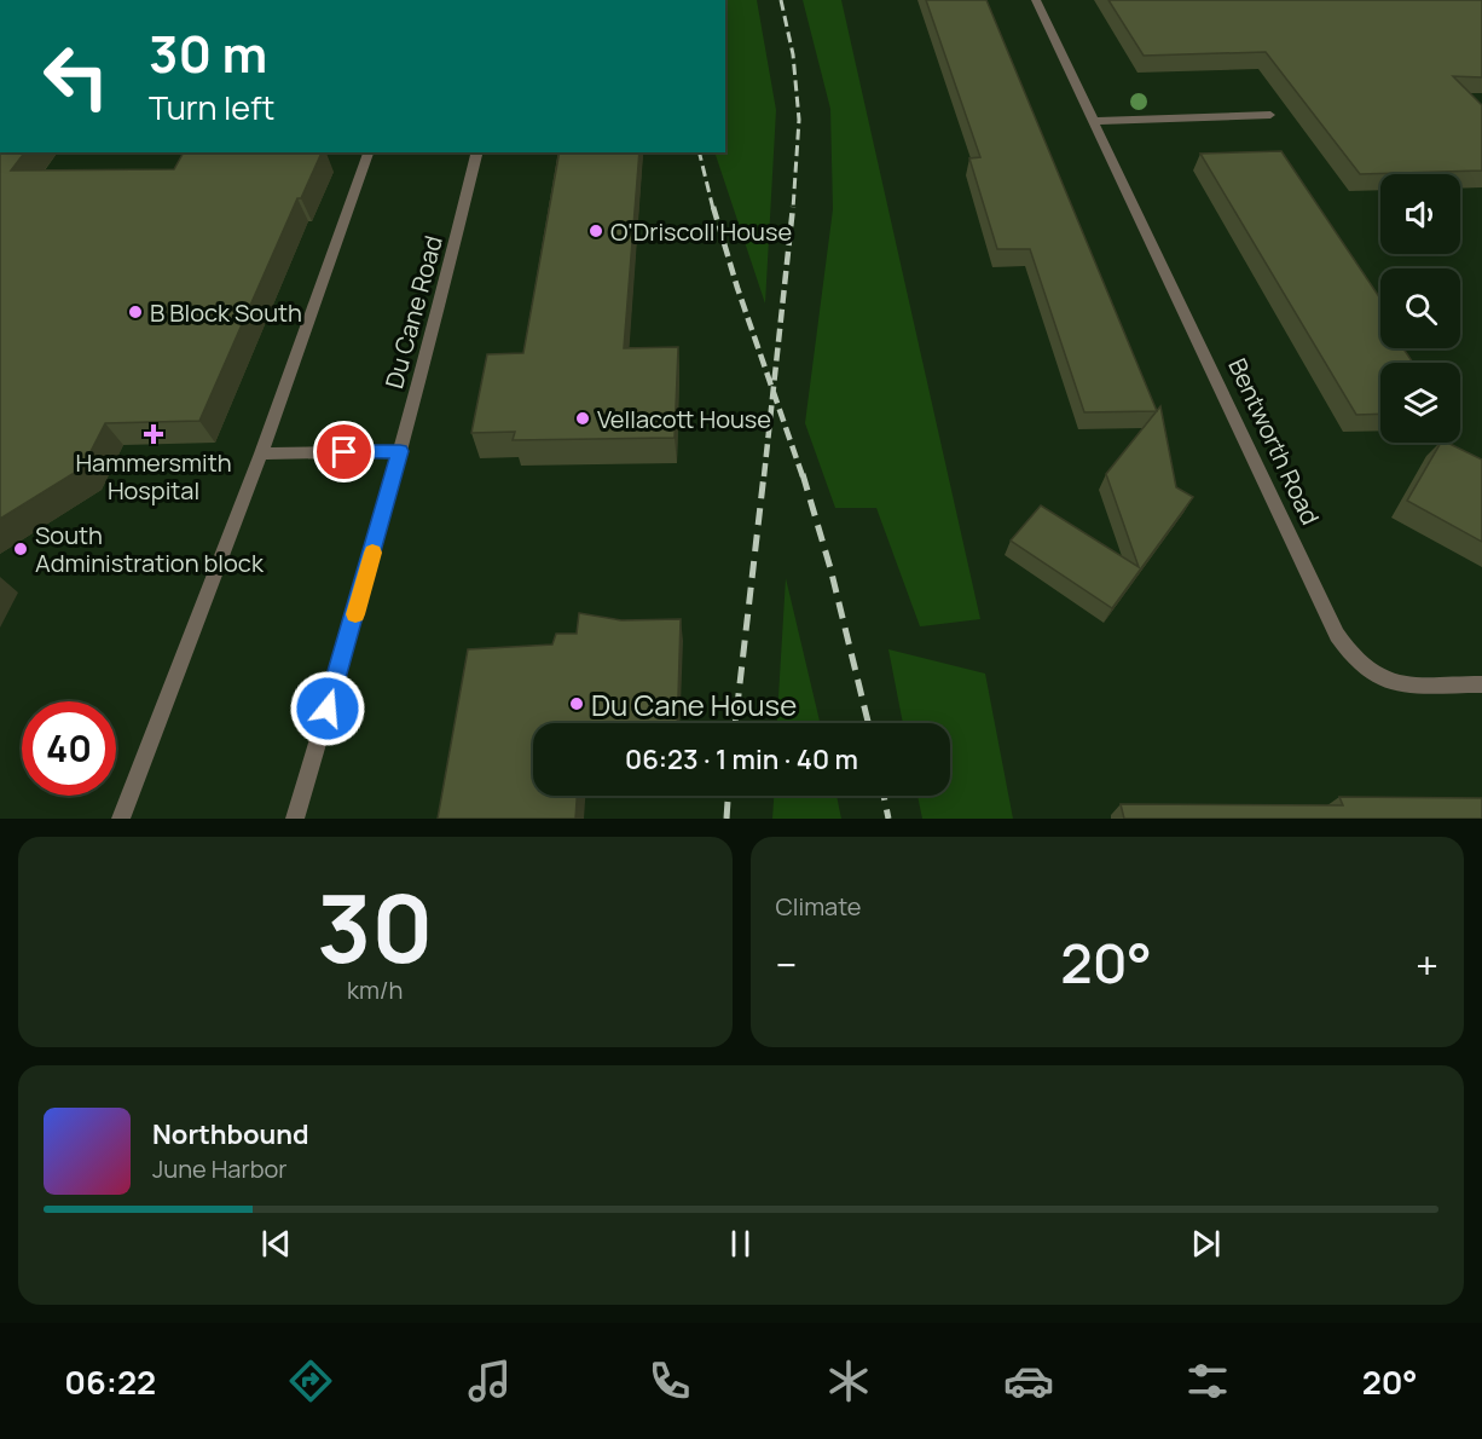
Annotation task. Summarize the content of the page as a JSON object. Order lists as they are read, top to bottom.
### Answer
{
  "streets": {
    "street": ["Du Cane Road", "Bentworth Road"]
  },
  "places": {
    "other": [
      "O'Driscoll House",
      "B Block South",
      "Vellacott House",
      "South Administration block",
      "Du Cane House"
    ],
    "health": ["Hammersmith Hospital"]
  },
  "page": {
    "turn": ["30 m", "Turn left"],
    "limit": "40",
    "trip": "06:23 · 1 min · 40 m",
    "tile": [
      ["30", "km/h"],
      "Climate"
    ],
    "heat": ["−", "20°", "+"],
    "song": ["Northbound", "June Harbor"],
    "tabs": ["06:22", "20°"]
  }
}
